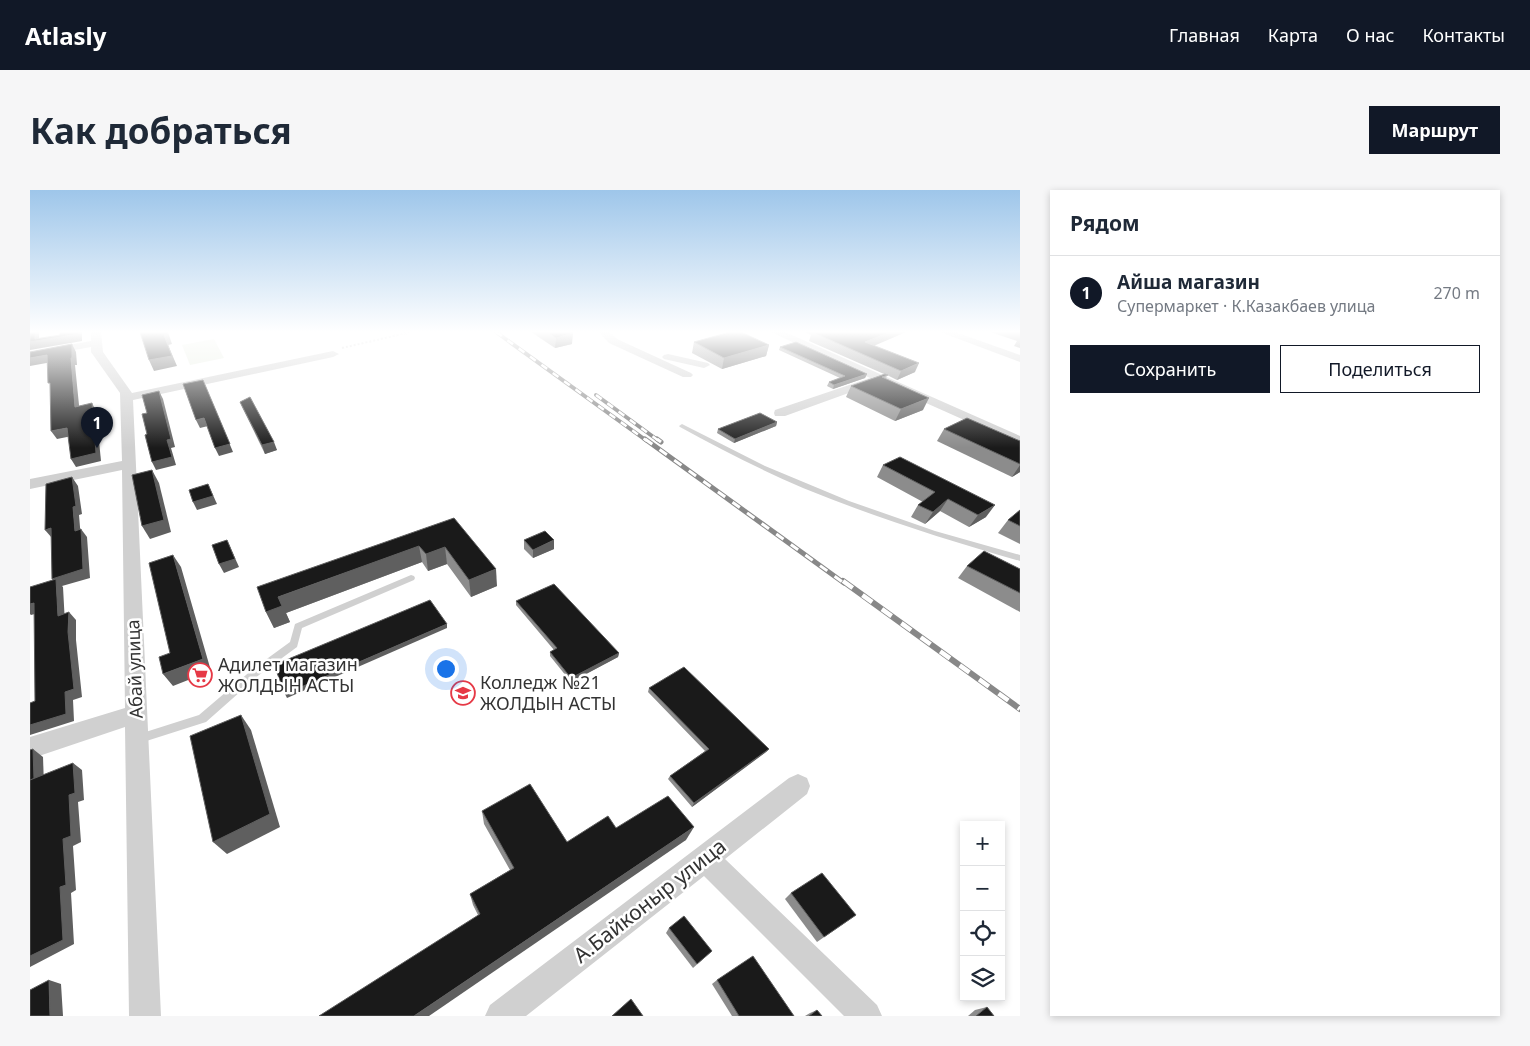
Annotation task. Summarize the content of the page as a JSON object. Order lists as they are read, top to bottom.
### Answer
{
  "streets": {
    "street": ["Абай улица", "А.Байконыр улица"]
  },
  "places": {
    "supermarket": ["Адилет магазин ЖОЛДЫН АСТЫ"],
    "school or university": ["Колледж №21 ЖОЛДЫН АСТЫ"]
  },
  "page": {
    "header": "Atlasly",
    "nav": [
      "Главная",
      "Карта",
      "О нас",
      "Контакты"
    ],
    "buttons": [
      "Маршрут",
      ["Сохранить", "Поделиться"]
    ],
    "title": "Как добраться",
    "heading": "Рядом",
    "list": [
      {
        "mark": "1",
        "name": "Айша магазин",
        "note": "Супермаркет · К.Казакбаев улица",
        "value": "270 m"
      }
    ],
    "pins": "1",
    "map_buttons": ["+", "−"]
  }
}
